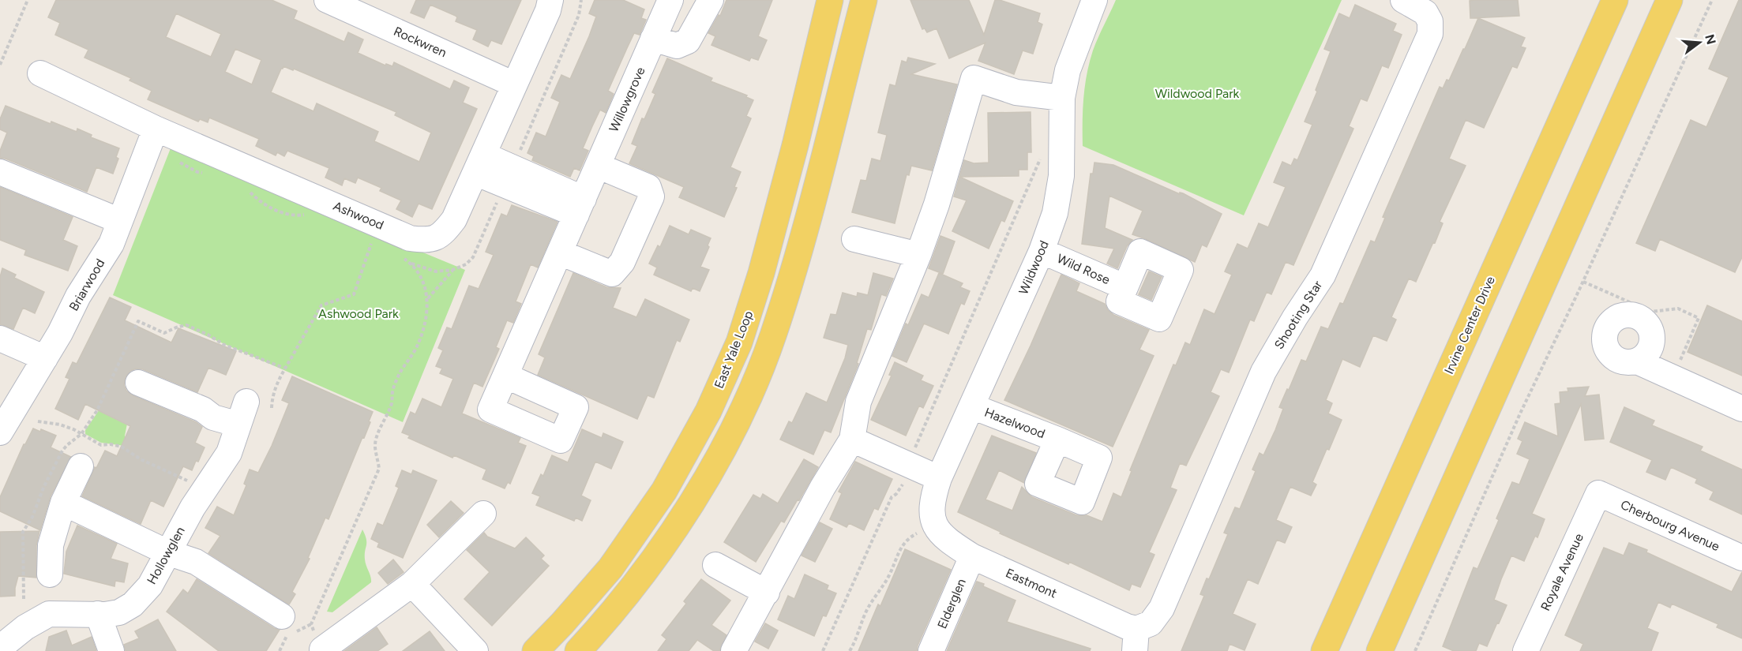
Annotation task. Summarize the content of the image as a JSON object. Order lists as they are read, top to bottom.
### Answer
{
  "streets": {
    "main road": ["Irvine Center Drive", "East Yale Loop"],
    "street": [
      "Rockwren",
      "Willowgrove",
      "Ashwood",
      "Wildwood",
      "Wild Rose",
      "Briarwood",
      "Shooting Star",
      "Hazelwood",
      "Cherbourg Avenue",
      "Hollowglen",
      "Royale Avenue",
      "Eastmont",
      "Elderglen"
    ]
  },
  "crossings": [
    ["Rockwren", "Ashwood"],
    ["Ashwood", "Briarwood"],
    ["Wildwood", "Wild Rose"],
    ["Wildwood", "Hazelwood"],
    ["Wildwood", "Eastmont"],
    ["Shooting Star", "Eastmont"],
    ["Cherbourg Avenue", "Royale Avenue"],
    ["Eastmont", "Elderglen"]
  ],
  "parks": ["Wildwood Park", "Ashwood Park"],
  "north": "right"
}
